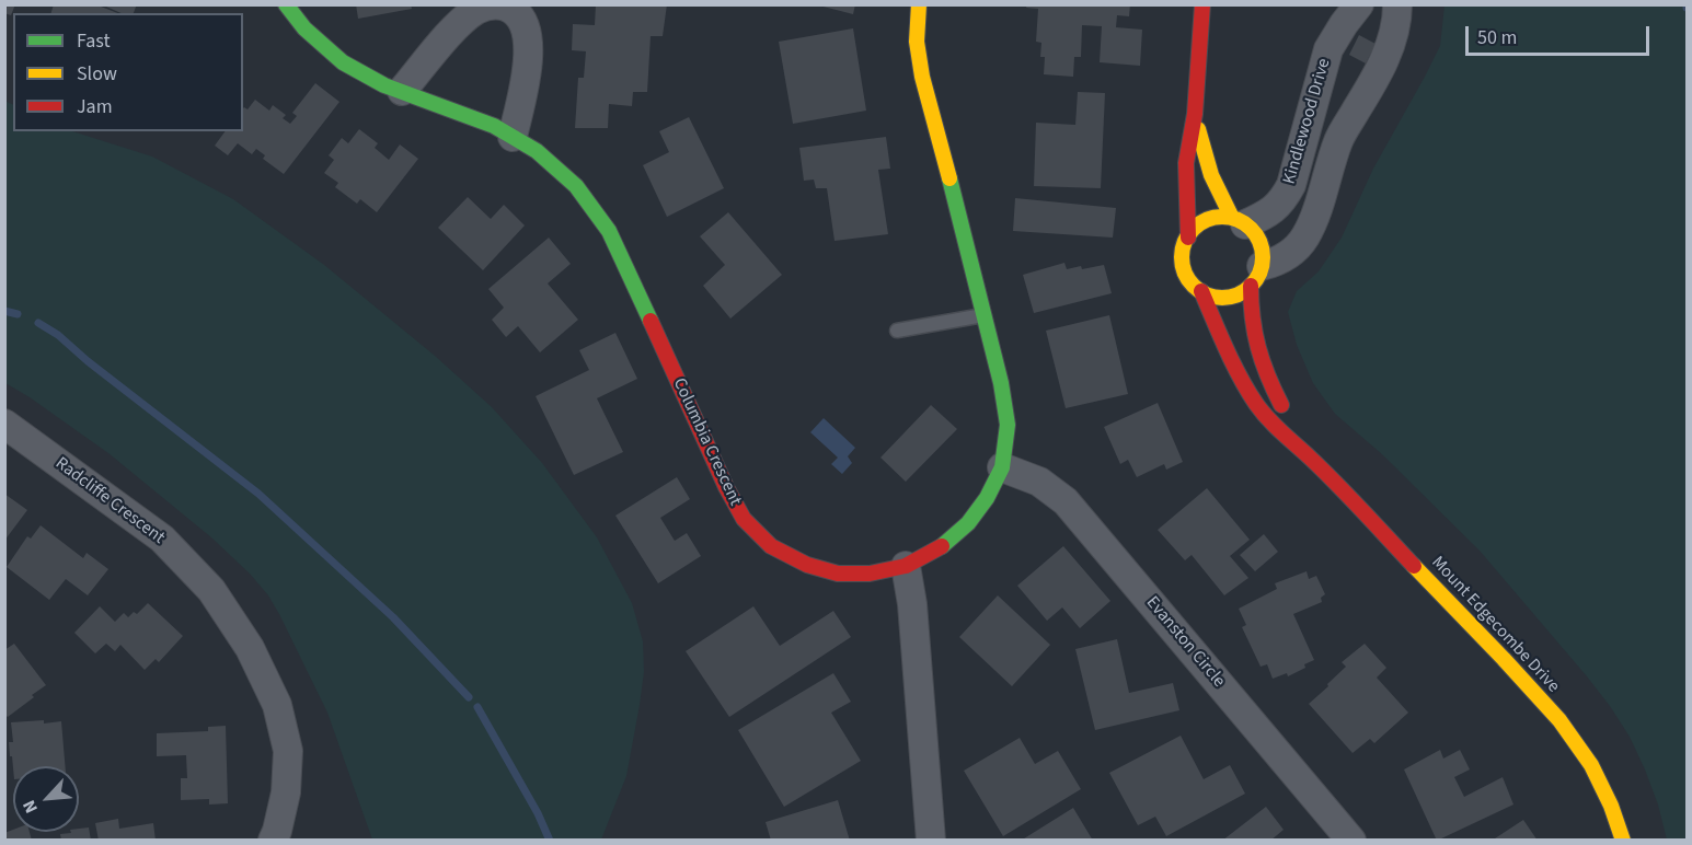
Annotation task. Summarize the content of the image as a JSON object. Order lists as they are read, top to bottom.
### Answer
{
  "streets": {
    "street": [
      "Kindlewood Drive",
      "Columbia Crescent",
      "Radcliffe Crescent",
      "Mount Edgecombe Drive",
      "Evanston Circle"
    ]
  },
  "crossings": [
    ["Kindlewood Drive", "Mount Edgecombe Drive"],
    ["Columbia Crescent", "Evanston Circle"]
  ],
  "legend": ["Fast", "Slow", "Jam"],
  "scale_bar": "50 m",
  "north": "bottom left"
}
